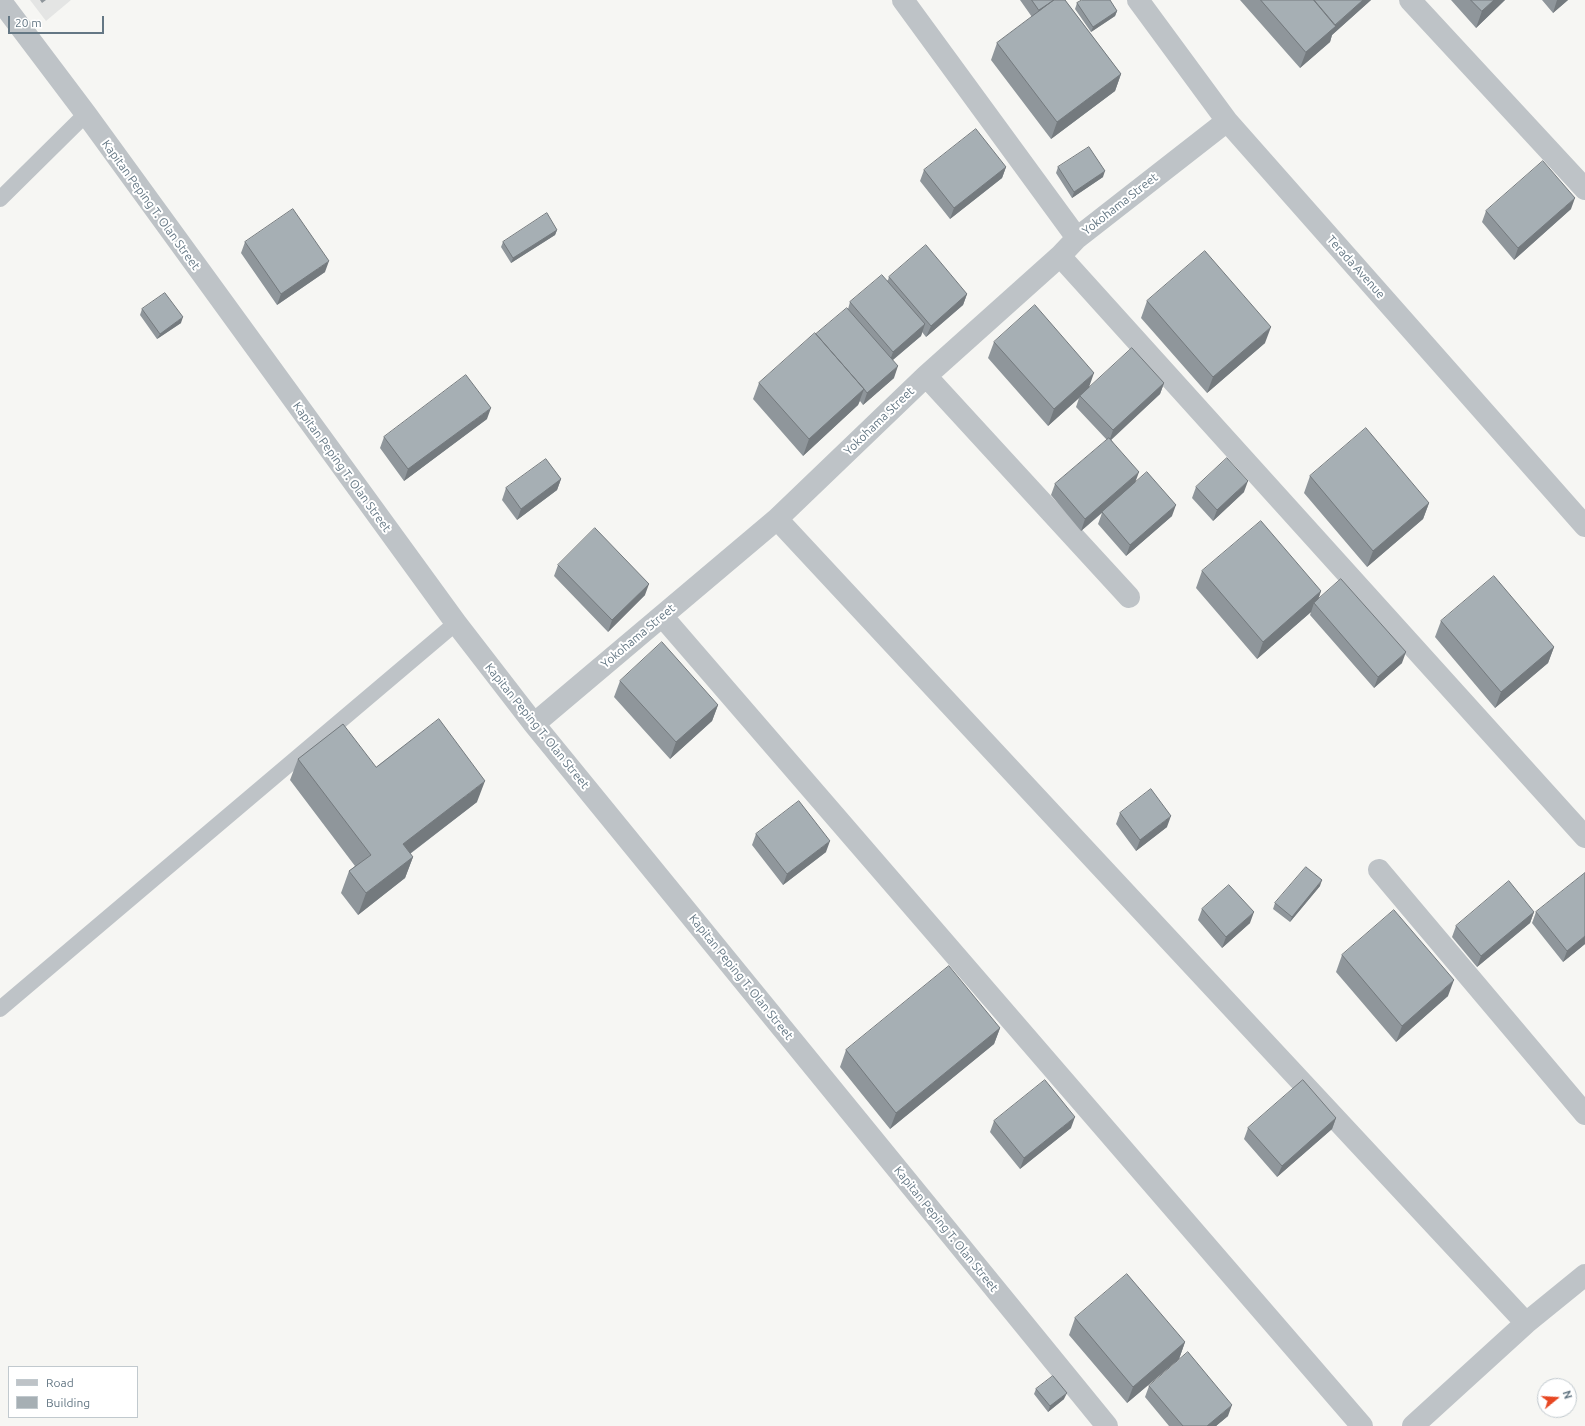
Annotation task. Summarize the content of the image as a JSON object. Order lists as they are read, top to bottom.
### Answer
{
  "streets": {
    "street": ["Yokohama Street", "Kapitan Peping T. Olan Street", "Terada Avenue"]
  },
  "crossings": [
    ["Yokohama Street", "Kapitan Peping T. Olan Street"],
    ["Yokohama Street", "Terada Avenue"]
  ],
  "legend": ["Road", "Building"],
  "scale_bar": "20 m",
  "north": "right"
}
